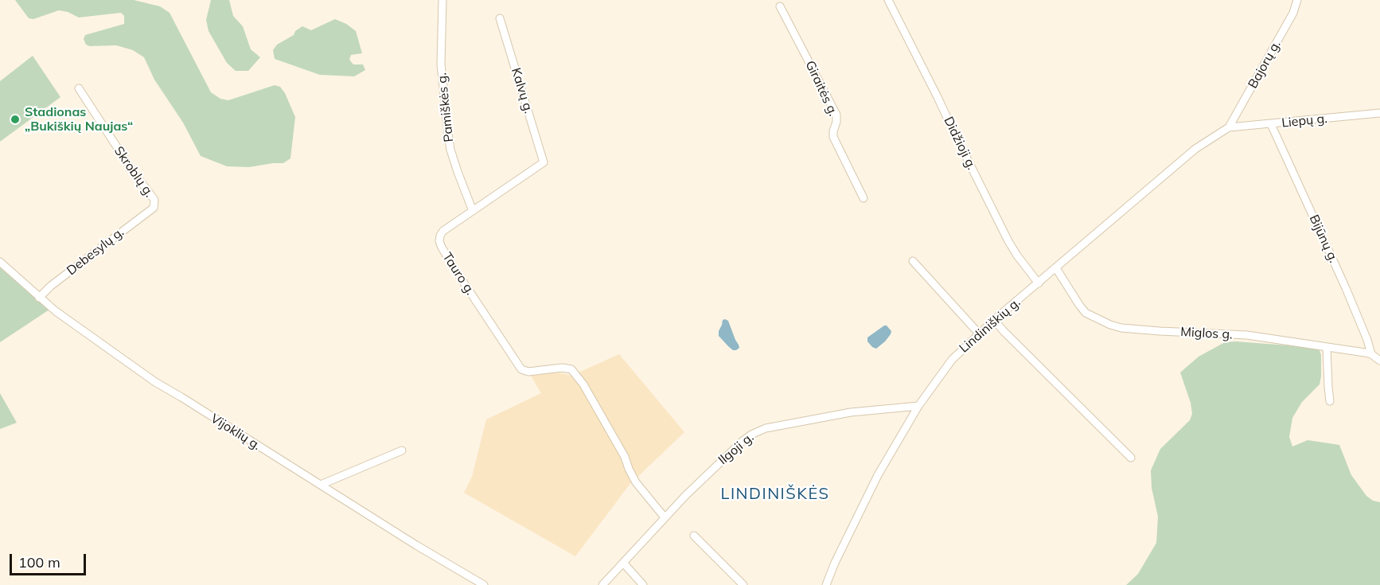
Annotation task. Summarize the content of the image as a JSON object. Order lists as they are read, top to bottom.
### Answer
{
  "streets": {
    "street": [
      "Bajorų g.",
      "Giraitės g.",
      "Kalvų g.",
      "Pamiškės g.",
      "Liepų g.",
      "Didžioji g.",
      "Skroblų g.",
      "Bijūnų g.",
      "Debesylų g.",
      "Tauro g.",
      "Lindiniškių g.",
      "Miglos g.",
      "Vijoklių g.",
      "Ilgoji g."
    ]
  },
  "crossings": [
    ["Bajorų g.", "Liepų g."],
    ["Bajorų g.", "Lindiniškių g."],
    ["Kalvų g.", "Tauro g."],
    ["Pamiškės g.", "Tauro g."],
    ["Liepų g.", "Bijūnų g."],
    ["Liepų g.", "Lindiniškių g."],
    ["Didžioji g.", "Lindiniškių g."],
    ["Skroblų g.", "Debesylų g."],
    ["Bijūnų g.", "Miglos g."],
    ["Debesylų g.", "Vijoklių g."],
    ["Tauro g.", "Ilgoji g."],
    ["Lindiniškių g.", "Miglos g."],
    ["Lindiniškių g.", "Ilgoji g."]
  ],
  "districts": ["LINDINIŠKĖS"],
  "places": ["Stadionas „Bukiškių Naujas“"],
  "scale_bar": "100 m"
}
